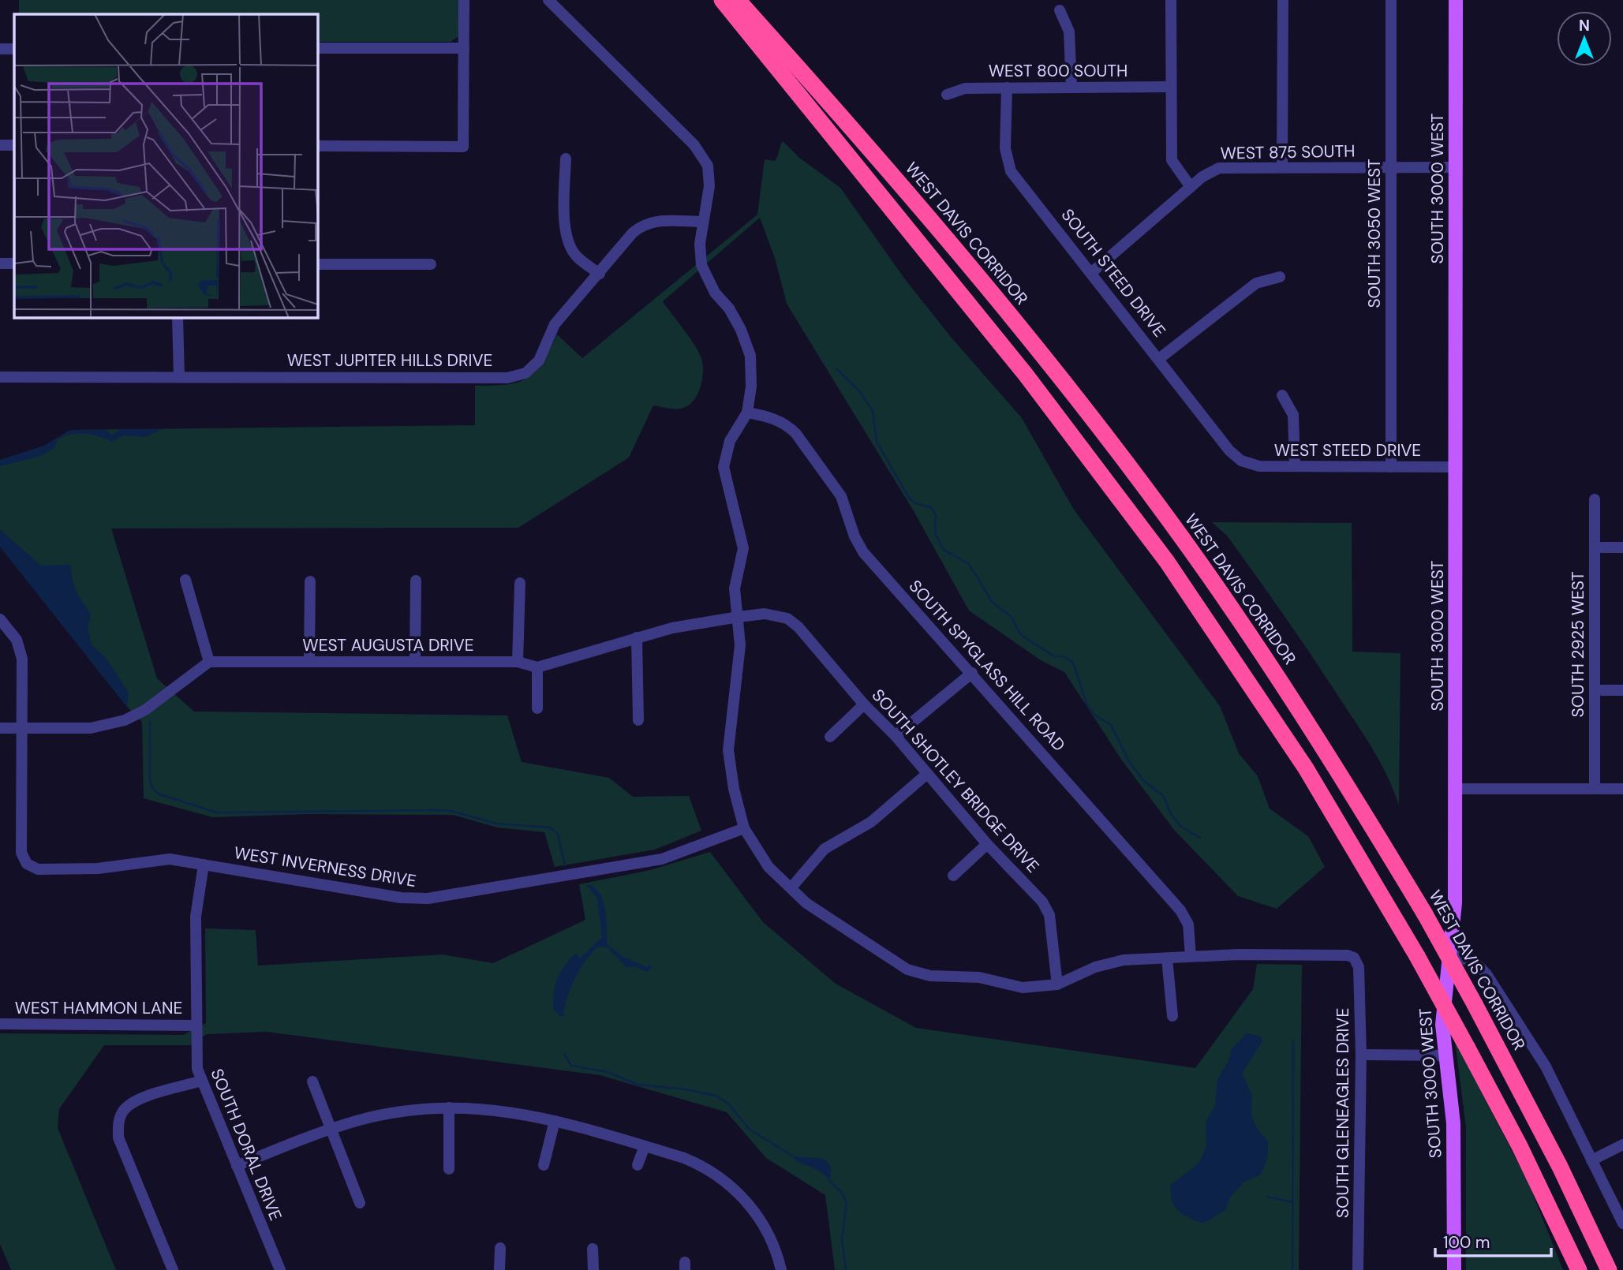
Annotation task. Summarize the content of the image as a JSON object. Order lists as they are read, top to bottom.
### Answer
{
  "streets": {
    "highway": ["WEST DAVIS CORRIDOR"],
    "main road": ["SOUTH 3000 WEST"],
    "street": [
      "WEST 800 SOUTH",
      "WEST 875 SOUTH",
      "SOUTH 3050 WEST",
      "SOUTH STEED DRIVE",
      "WEST JUPITER HILLS DRIVE",
      "WEST STEED DRIVE",
      "SOUTH 2925 WEST",
      "WEST AUGUSTA DRIVE",
      "SOUTH SPYGLASS HILL ROAD",
      "SOUTH SHOTLEY BRIDGE DRIVE",
      "WEST INVERNESS DRIVE",
      "WEST HAMMON LANE",
      "SOUTH GLENEAGLES DRIVE",
      "SOUTH DORAL DRIVE"
    ]
  },
  "crossings": [
    ["WEST 800 SOUTH", "SOUTH STEED DRIVE"],
    ["WEST 875 SOUTH", "SOUTH 3000 WEST"],
    ["WEST 875 SOUTH", "SOUTH 3050 WEST"],
    ["WEST 875 SOUTH", "SOUTH STEED DRIVE"],
    ["SOUTH 3000 WEST", "WEST STEED DRIVE"],
    ["SOUTH 3050 WEST", "WEST STEED DRIVE"],
    ["SOUTH STEED DRIVE", "WEST STEED DRIVE"],
    ["SOUTH SPYGLASS HILL ROAD", "SOUTH GLENEAGLES DRIVE"],
    ["WEST INVERNESS DRIVE", "SOUTH DORAL DRIVE"],
    ["WEST HAMMON LANE", "SOUTH DORAL DRIVE"]
  ],
  "scale_bar": "100 m",
  "north": "top"
}
